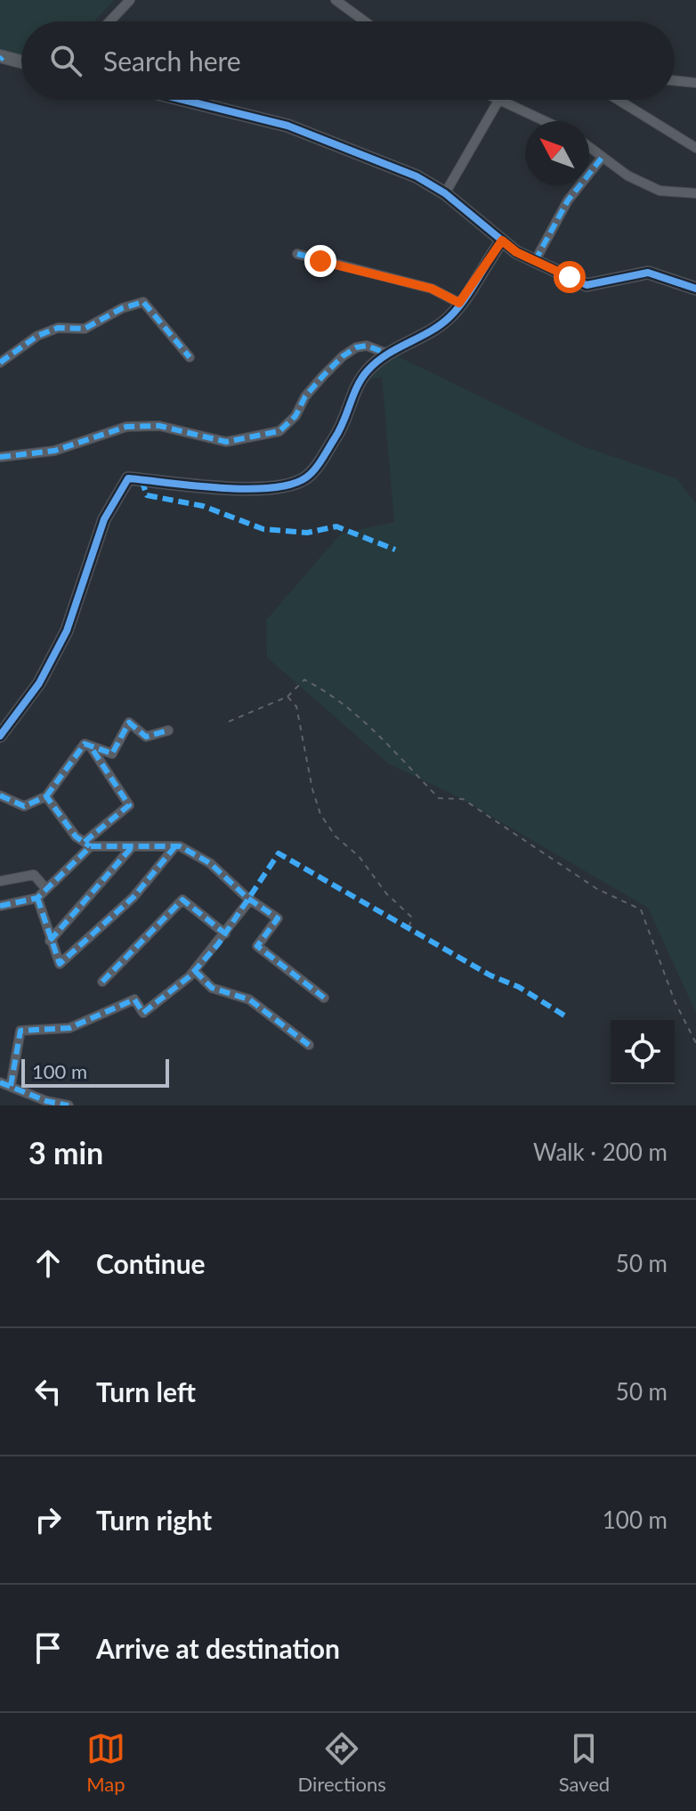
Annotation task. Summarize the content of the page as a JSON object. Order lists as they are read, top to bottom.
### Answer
{
  "scale_bar": "100 m",
  "north": "top left",
  "page": {
    "search": "Search here",
    "scale": "100 m",
    "heading": ["3 min", "Walk · 200 m"],
    "list": [
      ["Continue", "50 m"],
      ["Turn left", "50 m"],
      ["Turn right", "100 m"],
      "Arrive at destination"
    ],
    "nav": ["Map", "Directions", "Saved"]
  }
}
